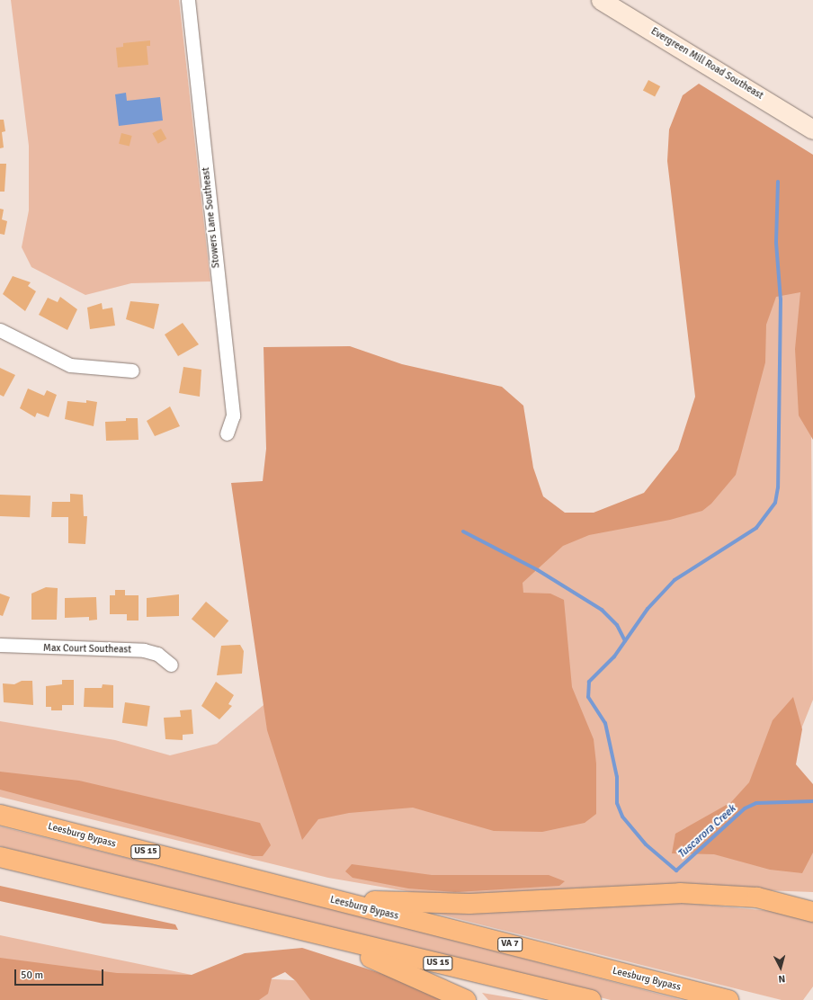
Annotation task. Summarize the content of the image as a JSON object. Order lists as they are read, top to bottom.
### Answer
{
  "streets": {
    "highway": ["Leesburg Bypass", "US 15", "VA 7"],
    "main road": ["Evergreen Mill Road Southeast"],
    "street": ["Stowers Lane Southeast", "Max Court Southeast"]
  },
  "water": ["Tuscarora Creek"],
  "scale_bar": "50 m",
  "north": "bottom"
}
